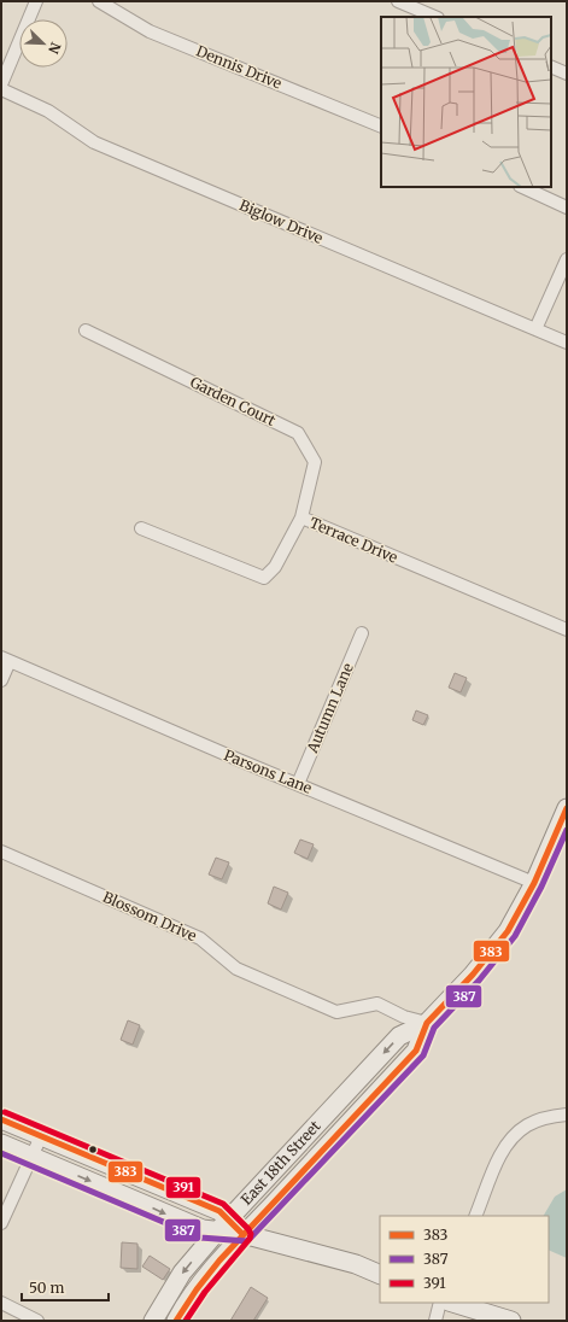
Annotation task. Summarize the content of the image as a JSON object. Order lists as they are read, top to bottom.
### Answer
{
  "streets": {
    "main road": ["East 18th Street"],
    "street": [
      "Dennis Drive",
      "Biglow Drive",
      "Garden Court",
      "Terrace Drive",
      "Autumn Lane",
      "Parsons Lane",
      "Blossom Drive"
    ]
  },
  "crossings": [
    ["Garden Court", "Terrace Drive"],
    ["Autumn Lane", "Parsons Lane"],
    ["Parsons Lane", "East 18th Street"],
    ["Blossom Drive", "East 18th Street"]
  ],
  "lines": ["transit line 383", "transit line 387", "transit line 391"],
  "legend": ["383", "387", "391"],
  "scale_bar": "50 m",
  "north": "bottom right"
}
